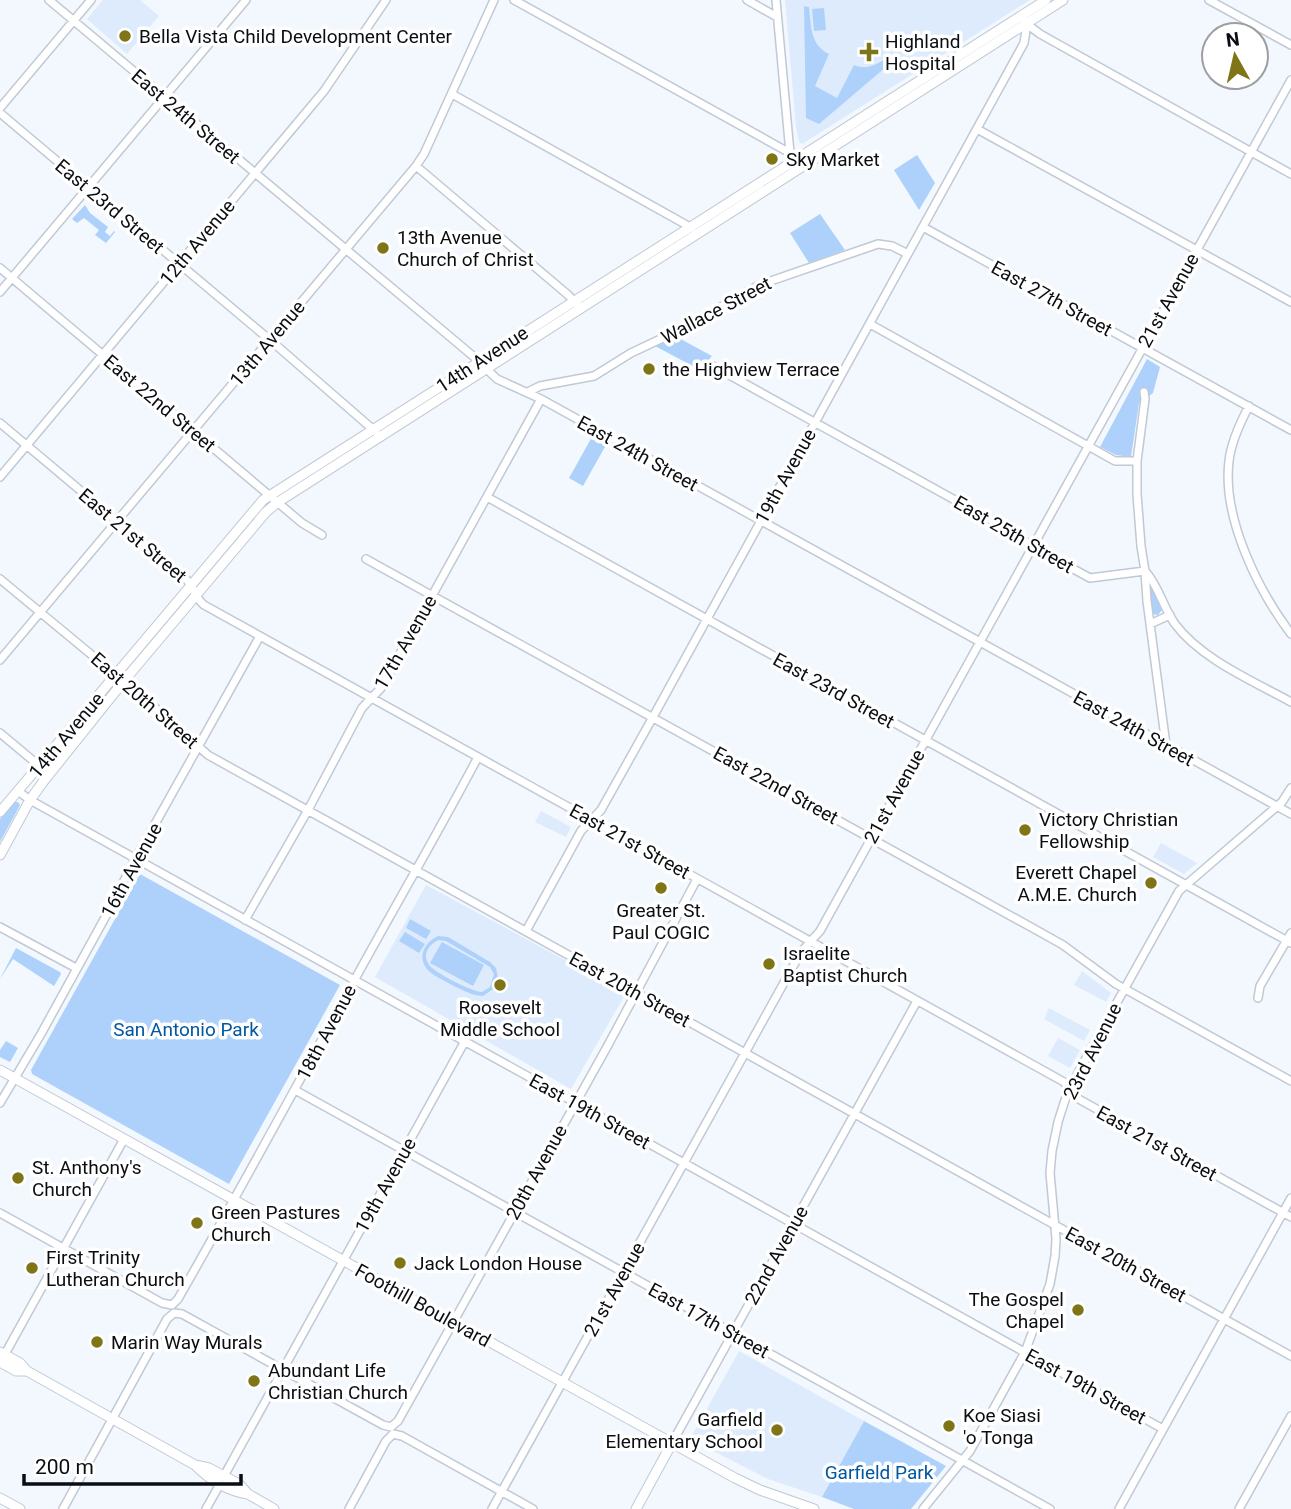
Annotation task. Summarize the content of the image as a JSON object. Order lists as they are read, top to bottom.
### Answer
{
  "streets": {
    "main road": ["14th Avenue", "22nd Avenue", "Foothill Boulevard"],
    "street": [
      "East 24th Street",
      "East 23rd Street",
      "12th Avenue",
      "East 27th Street",
      "21st Avenue",
      "Wallace Street",
      "13th Avenue",
      "East 22nd Street",
      "19th Avenue",
      "East 25th Street",
      "East 21st Street",
      "17th Avenue",
      "East 20th Street",
      "16th Avenue",
      "18th Avenue",
      "23rd Avenue",
      "East 19th Street",
      "20th Avenue",
      "East 17th Street"
    ]
  },
  "crossings": [
    ["East 24th Street", "12th Avenue"],
    ["East 24th Street", "21st Avenue"],
    ["East 24th Street", "Wallace Street"],
    ["East 24th Street", "13th Avenue"],
    ["East 24th Street", "14th Avenue"],
    ["East 24th Street", "19th Avenue"],
    ["East 24th Street", "17th Avenue"],
    ["East 24th Street", "23rd Avenue"],
    ["East 23rd Street", "12th Avenue"],
    ["East 23rd Street", "21st Avenue"],
    ["East 23rd Street", "13th Avenue"],
    ["East 23rd Street", "14th Avenue"],
    ["East 23rd Street", "19th Avenue"],
    ["East 23rd Street", "17th Avenue"],
    ["East 23rd Street", "23rd Avenue"],
    ["12th Avenue", "East 22nd Street"],
    ["12th Avenue", "East 21st Street"],
    ["East 27th Street", "21st Avenue"],
    ["East 27th Street", "19th Avenue"],
    ["21st Avenue", "East 22nd Street"],
    ["21st Avenue", "East 25th Street"],
    ["21st Avenue", "East 21st Street"],
    ["21st Avenue", "East 20th Street"],
    ["21st Avenue", "East 19th Street"],
    ["21st Avenue", "Foothill Boulevard"],
    ["21st Avenue", "East 17th Street"],
    ["Wallace Street", "19th Avenue"],
    ["13th Avenue", "East 22nd Street"],
    ["13th Avenue", "East 21st Street"],
    ["13th Avenue", "East 20th Street"],
    ["14th Avenue", "East 22nd Street"],
    ["14th Avenue", "19th Avenue"],
    ["14th Avenue", "East 21st Street"],
    ["14th Avenue", "East 20th Street"],
    ["14th Avenue", "East 19th Street"],
    ["East 22nd Street", "19th Avenue"],
    ["East 22nd Street", "17th Avenue"],
    ["East 22nd Street", "23rd Avenue"],
    ["19th Avenue", "East 25th Street"],
    ["19th Avenue", "East 21st Street"],
    ["19th Avenue", "East 20th Street"],
    ["19th Avenue", "East 19th Street"],
    ["19th Avenue", "Foothill Boulevard"],
    ["19th Avenue", "East 17th Street"],
    ["East 21st Street", "17th Avenue"],
    ["East 21st Street", "16th Avenue"],
    ["East 21st Street", "18th Avenue"],
    ["East 21st Street", "23rd Avenue"],
    ["East 21st Street", "20th Avenue"],
    ["East 21st Street", "22nd Avenue"],
    ["17th Avenue", "East 20th Street"],
    ["17th Avenue", "East 19th Street"],
    ["East 20th Street", "16th Avenue"],
    ["East 20th Street", "18th Avenue"],
    ["East 20th Street", "23rd Avenue"],
    ["East 20th Street", "20th Avenue"],
    ["East 20th Street", "22nd Avenue"],
    ["16th Avenue", "East 19th Street"],
    ["16th Avenue", "Foothill Boulevard"],
    ["18th Avenue", "East 19th Street"],
    ["18th Avenue", "Foothill Boulevard"],
    ["18th Avenue", "East 17th Street"],
    ["23rd Avenue", "East 19th Street"],
    ["23rd Avenue", "East 17th Street"],
    ["East 19th Street", "20th Avenue"],
    ["East 19th Street", "22nd Avenue"],
    ["20th Avenue", "Foothill Boulevard"],
    ["20th Avenue", "East 17th Street"],
    ["22nd Avenue", "Foothill Boulevard"],
    ["22nd Avenue", "East 17th Street"]
  ],
  "parks": ["San Antonio Park", "Garfield Park"],
  "places": {
    "other": [
      "Bella Vista Child Development Center",
      "Sky Market",
      "13th Avenue Church of Christ",
      "the Highview Terrace",
      "Victory Christian Fellowship",
      "Everett Chapel A.M.E. Church",
      "Greater St. Paul COGIC",
      "Israelite Baptist Church",
      "Roosevelt Middle School",
      "St. Anthony's Church",
      "Green Pastures Church",
      "Jack London House",
      "First Trinity Lutheran Church",
      "The Gospel Chapel",
      "Marin Way Murals",
      "Abundant Life Christian Church",
      "Koe Siasi 'o Tonga",
      "Garfield Elementary School"
    ],
    "health": ["Highland Hospital"]
  },
  "scale_bar": "200 m",
  "north": "top"
}
